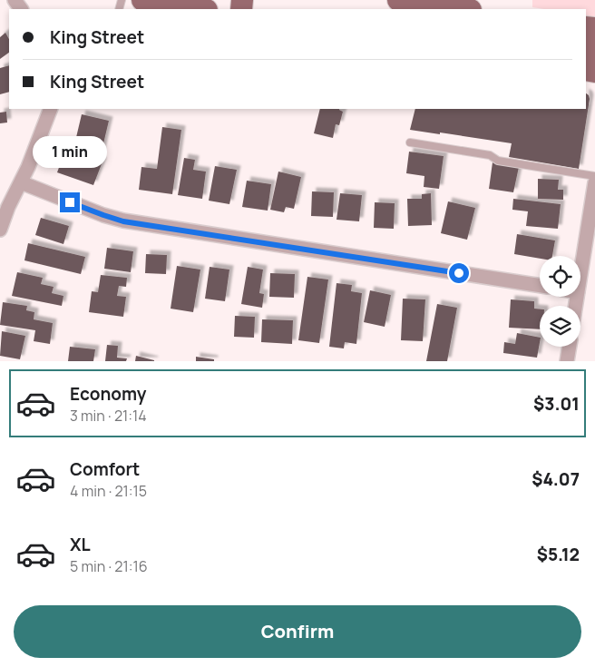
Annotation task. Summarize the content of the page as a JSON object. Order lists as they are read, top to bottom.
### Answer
{
  "page": {
    "banner": ["King Street", "King Street"],
    "bubble": "1 min",
    "list": [
      {
        "name": "Economy",
        "note": "3 min · 21:14",
        "value": "$3.01"
      },
      {
        "name": "Comfort",
        "note": "4 min · 21:15",
        "value": "$4.07"
      },
      {
        "name": "XL",
        "note": "5 min · 21:16",
        "value": "$5.12"
      }
    ],
    "buttons": "Confirm"
  }
}
